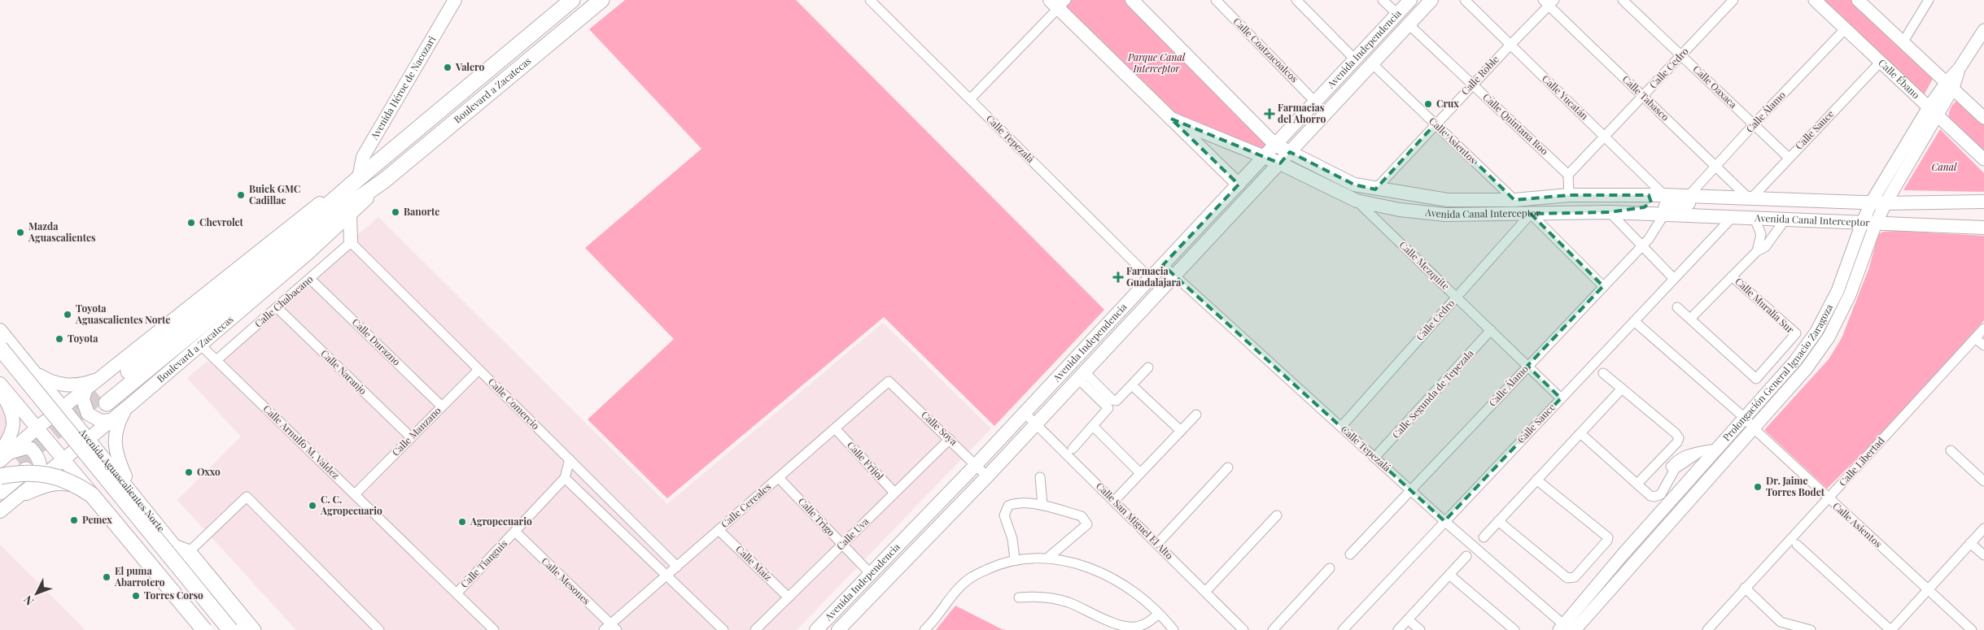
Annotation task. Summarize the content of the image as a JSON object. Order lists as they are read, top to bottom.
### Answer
{
  "streets": {
    "main road": [
      "Avenida Independencia",
      "Avenida Héroe de Nacozari",
      "Boulevard a Zacatecas",
      "Avenida Canal Interceptor",
      "Avenida Aguascalientes Norte"
    ],
    "street": [
      "Calle Coatzacoalcos",
      "Calle Cedro",
      "Calle Roble",
      "Calle Ébano",
      "Calle Oaxaca",
      "Calle Yucatán",
      "Calle Tabasco",
      "Calle Álamo",
      "Calle Quintana Roo",
      "Calle Sauce",
      "Calle Tepezalá",
      "Calle Asientos",
      "Calle Mezquite",
      "Calle Chabacano",
      "Calle Muralia Sur",
      "Calle Durazno",
      "Calle Naranjo",
      "Prolongación General Ignacio Zaragoza",
      "Calle Segunda de Tepezala",
      "Calle Comercio",
      "Calle Soya",
      "Calle Manzano",
      "Calle Arnulfo M. Valdez",
      "Calle Frijol",
      "Calle Libertad",
      "Calle Cereales",
      "Calle Trigo",
      "Calle San Miguel El Alto",
      "Calle Uva",
      "Calle Maíz",
      "Calle Tianguis",
      "Calle Mesones"
    ]
  },
  "crossings": [
    ["Avenida Independencia", "Calle Coatzacoalcos"],
    ["Avenida Independencia", "Calle Quintana Roo"],
    ["Avenida Independencia", "Calle Tepezalá"],
    ["Avenida Independencia", "Calle Asientos"],
    ["Avenida Independencia", "Avenida Canal Interceptor"],
    ["Avenida Independencia", "Calle Soya"],
    ["Avenida Independencia", "Calle Trigo"],
    ["Avenida Independencia", "Calle San Miguel El Alto"],
    ["Calle Cedro", "Calle Oaxaca"],
    ["Calle Cedro", "Calle Yucatán"],
    ["Calle Cedro", "Calle Tabasco"],
    ["Calle Cedro", "Calle Quintana Roo"],
    ["Calle Cedro", "Calle Tepezalá"],
    ["Calle Cedro", "Avenida Canal Interceptor"],
    ["Calle Cedro", "Calle Mezquite"],
    ["Calle Roble", "Calle Yucatán"],
    ["Calle Roble", "Calle Tabasco"],
    ["Calle Roble", "Calle Quintana Roo"],
    ["Calle Roble", "Calle Asientos"],
    ["Calle Roble", "Avenida Canal Interceptor"],
    ["Calle Ébano", "Calle Álamo"],
    ["Calle Ébano", "Calle Sauce"],
    ["Calle Ébano", "Prolongación General Ignacio Zaragoza"],
    ["Calle Oaxaca", "Calle Álamo"],
    ["Calle Oaxaca", "Calle Sauce"],
    ["Avenida Héroe de Nacozari", "Boulevard a Zacatecas"],
    ["Boulevard a Zacatecas", "Calle Arnulfo M. Valdez"],
    ["Boulevard a Zacatecas", "Avenida Aguascalientes Norte"],
    ["Calle Yucatán", "Avenida Canal Interceptor"],
    ["Calle Tabasco", "Calle Álamo"],
    ["Calle Tabasco", "Calle Sauce"],
    ["Calle Tabasco", "Avenida Canal Interceptor"],
    ["Calle Álamo", "Calle Tepezalá"],
    ["Calle Álamo", "Avenida Canal Interceptor"],
    ["Calle Álamo", "Calle Mezquite"],
    ["Calle Sauce", "Calle Tepezalá"],
    ["Calle Sauce", "Calle Asientos"],
    ["Calle Sauce", "Avenida Canal Interceptor"],
    ["Calle Sauce", "Calle Mezquite"],
    ["Calle Tepezalá", "Prolongación General Ignacio Zaragoza"],
    ["Calle Tepezalá", "Calle Segunda de Tepezala"],
    ["Calle Asientos", "Avenida Canal Interceptor"],
    ["Calle Asientos", "Prolongación General Ignacio Zaragoza"],
    ["Calle Asientos", "Calle Libertad"],
    ["Avenida Canal Interceptor", "Calle Mezquite"],
    ["Avenida Canal Interceptor", "Calle Muralia Sur"],
    ["Avenida Canal Interceptor", "Prolongación General Ignacio Zaragoza"],
    ["Calle Mezquite", "Calle Segunda de Tepezala"],
    ["Calle Chabacano", "Calle Durazno"],
    ["Calle Chabacano", "Calle Naranjo"],
    ["Calle Chabacano", "Calle Comercio"],
    ["Calle Chabacano", "Calle Arnulfo M. Valdez"],
    ["Calle Durazno", "Calle Manzano"],
    ["Calle Naranjo", "Calle Manzano"],
    ["Calle Comercio", "Calle Manzano"],
    ["Calle Comercio", "Calle Cereales"],
    ["Calle Comercio", "Calle Tianguis"],
    ["Calle Soya", "Calle Cereales"],
    ["Calle Soya", "Calle Uva"],
    ["Calle Manzano", "Calle Arnulfo M. Valdez"],
    ["Calle Arnulfo M. Valdez", "Calle Tianguis"],
    ["Calle Frijol", "Calle Cereales"],
    ["Calle Frijol", "Calle Uva"],
    ["Calle Cereales", "Calle Trigo"],
    ["Calle Cereales", "Calle Maíz"],
    ["Calle Cereales", "Calle Mesones"],
    ["Calle Trigo", "Calle Uva"],
    ["Calle Uva", "Calle Maíz"],
    ["Calle Tianguis", "Calle Mesones"]
  ],
  "parks": ["Parque Canal Interceptor", "Canal"],
  "places": {
    "other": [
      "Valero",
      "Crux",
      "Buick GMC Cadillac",
      "Banorte",
      "Chevrolet",
      "Mazda Aguascalientes",
      "Toyota Aguascalientes Norte",
      "Toyota",
      "Oxxo",
      "Dr. Jaime Torres Bodet",
      "C. C. Agropecuario",
      "Pemex",
      "Agropecuario",
      "El puma Abarrotero",
      "Torres Corso"
    ],
    "health": ["Farmacias del Ahorro", "Farmacia Guadalajara"]
  },
  "north": "bottom left"
}
